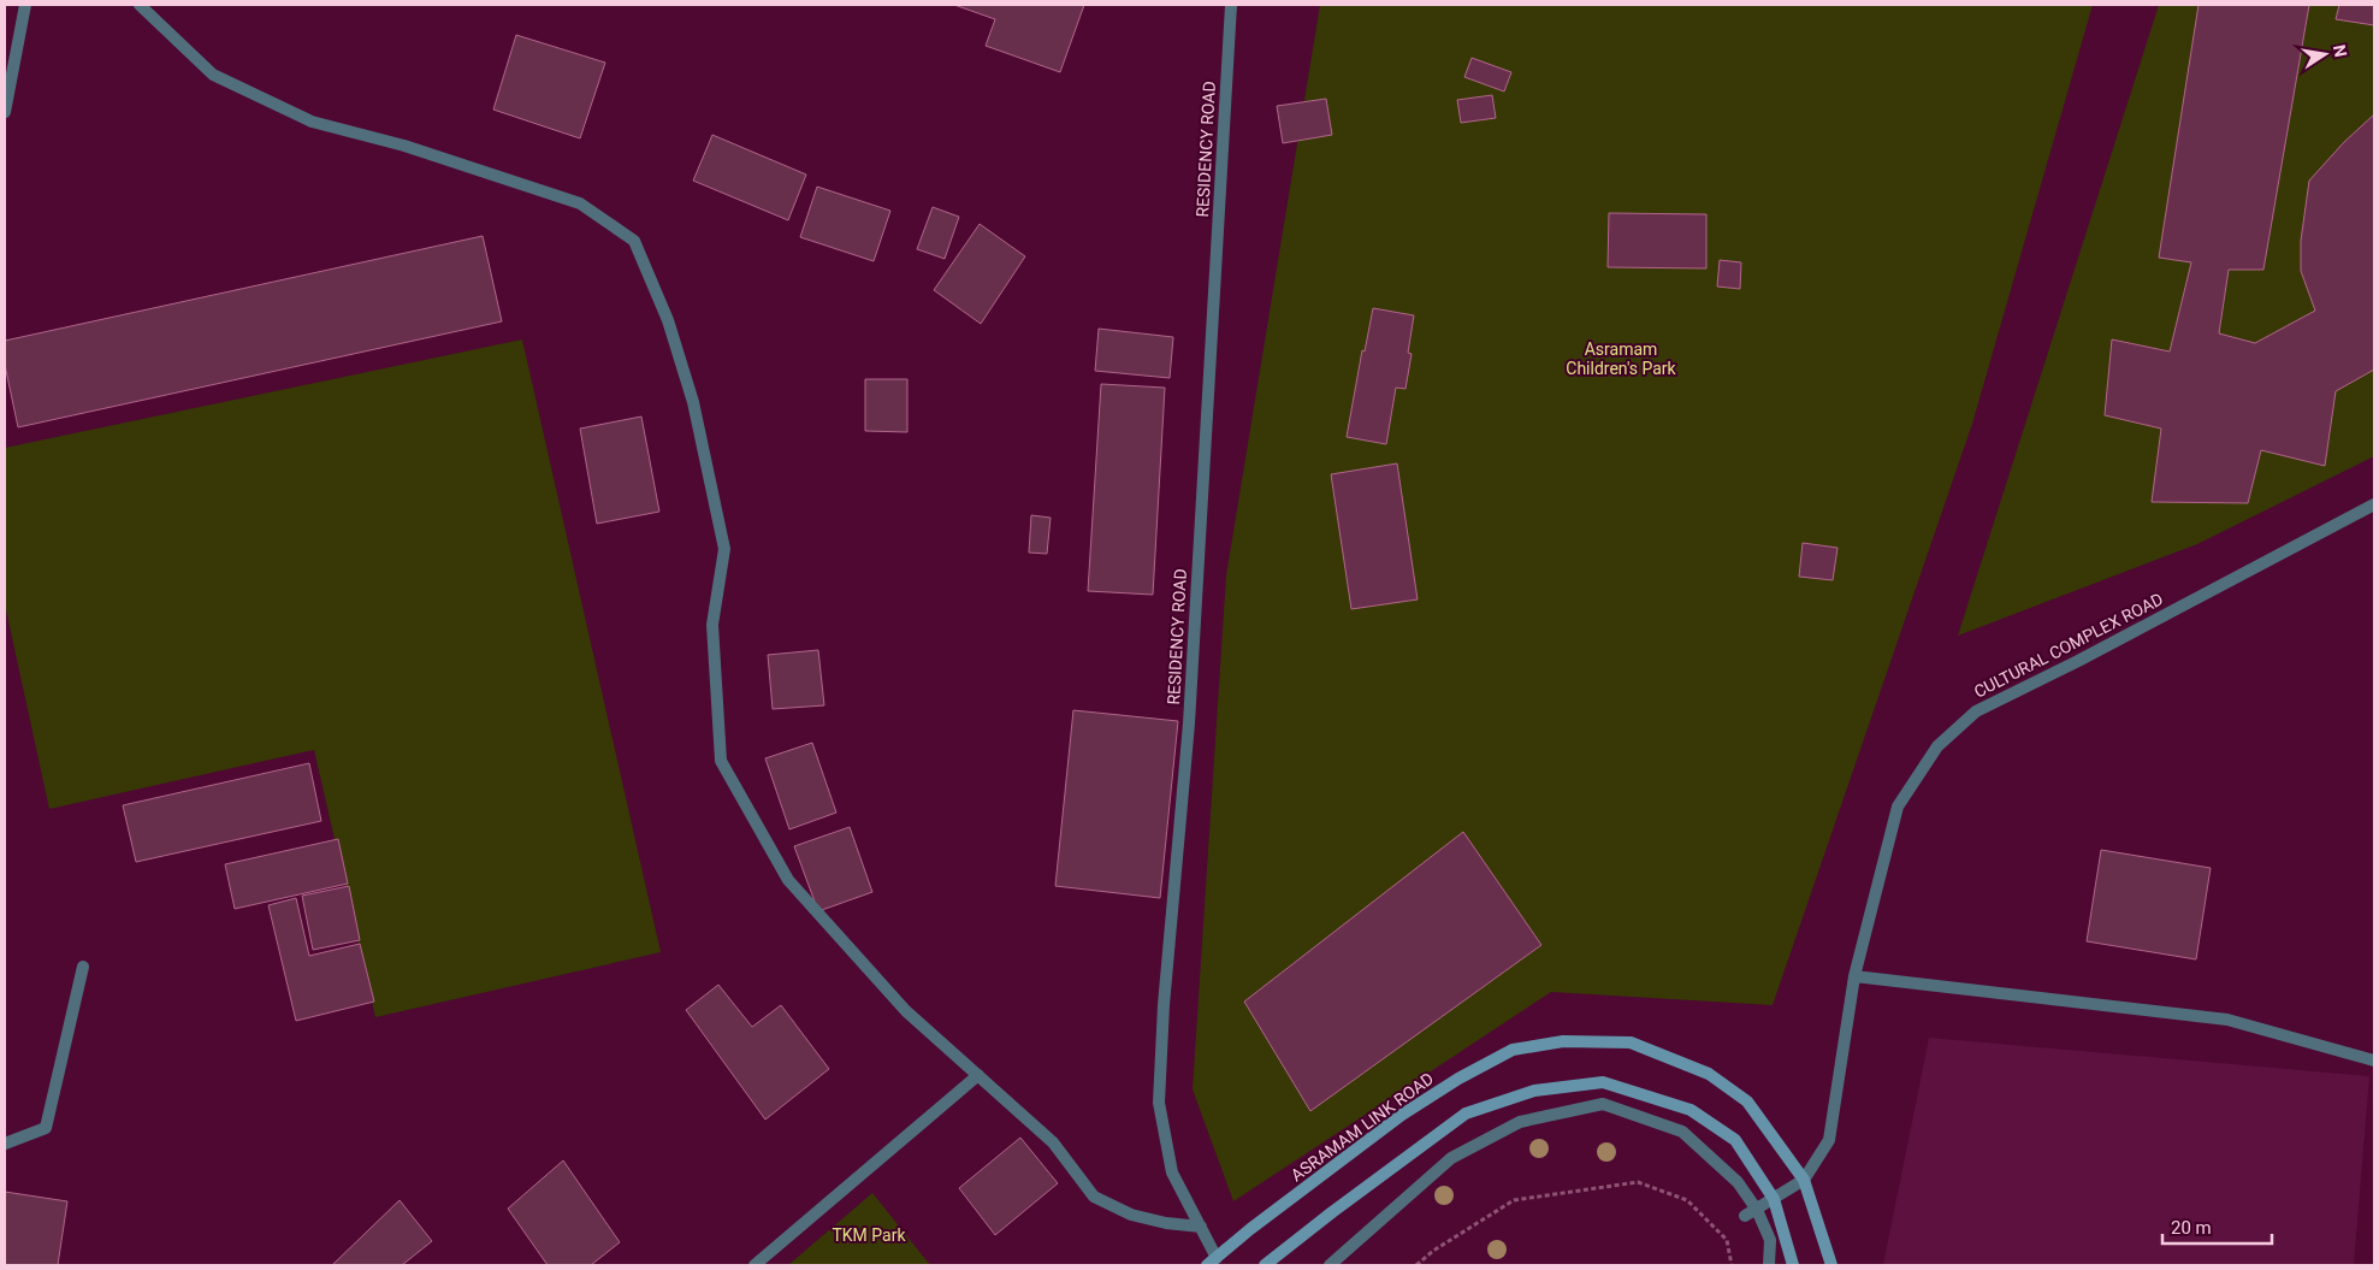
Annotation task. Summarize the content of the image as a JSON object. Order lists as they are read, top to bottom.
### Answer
{
  "streets": {
    "main road": ["ASRAMAM LINK ROAD"],
    "street": ["RESIDENCY ROAD", "CULTURAL COMPLEX ROAD"]
  },
  "crossings": [
    ["RESIDENCY ROAD", "ASRAMAM LINK ROAD"],
    ["CULTURAL COMPLEX ROAD", "ASRAMAM LINK ROAD"]
  ],
  "parks": ["Asramam Children's Park", "TKM Park"],
  "scale_bar": "20 m",
  "north": "right"
}
